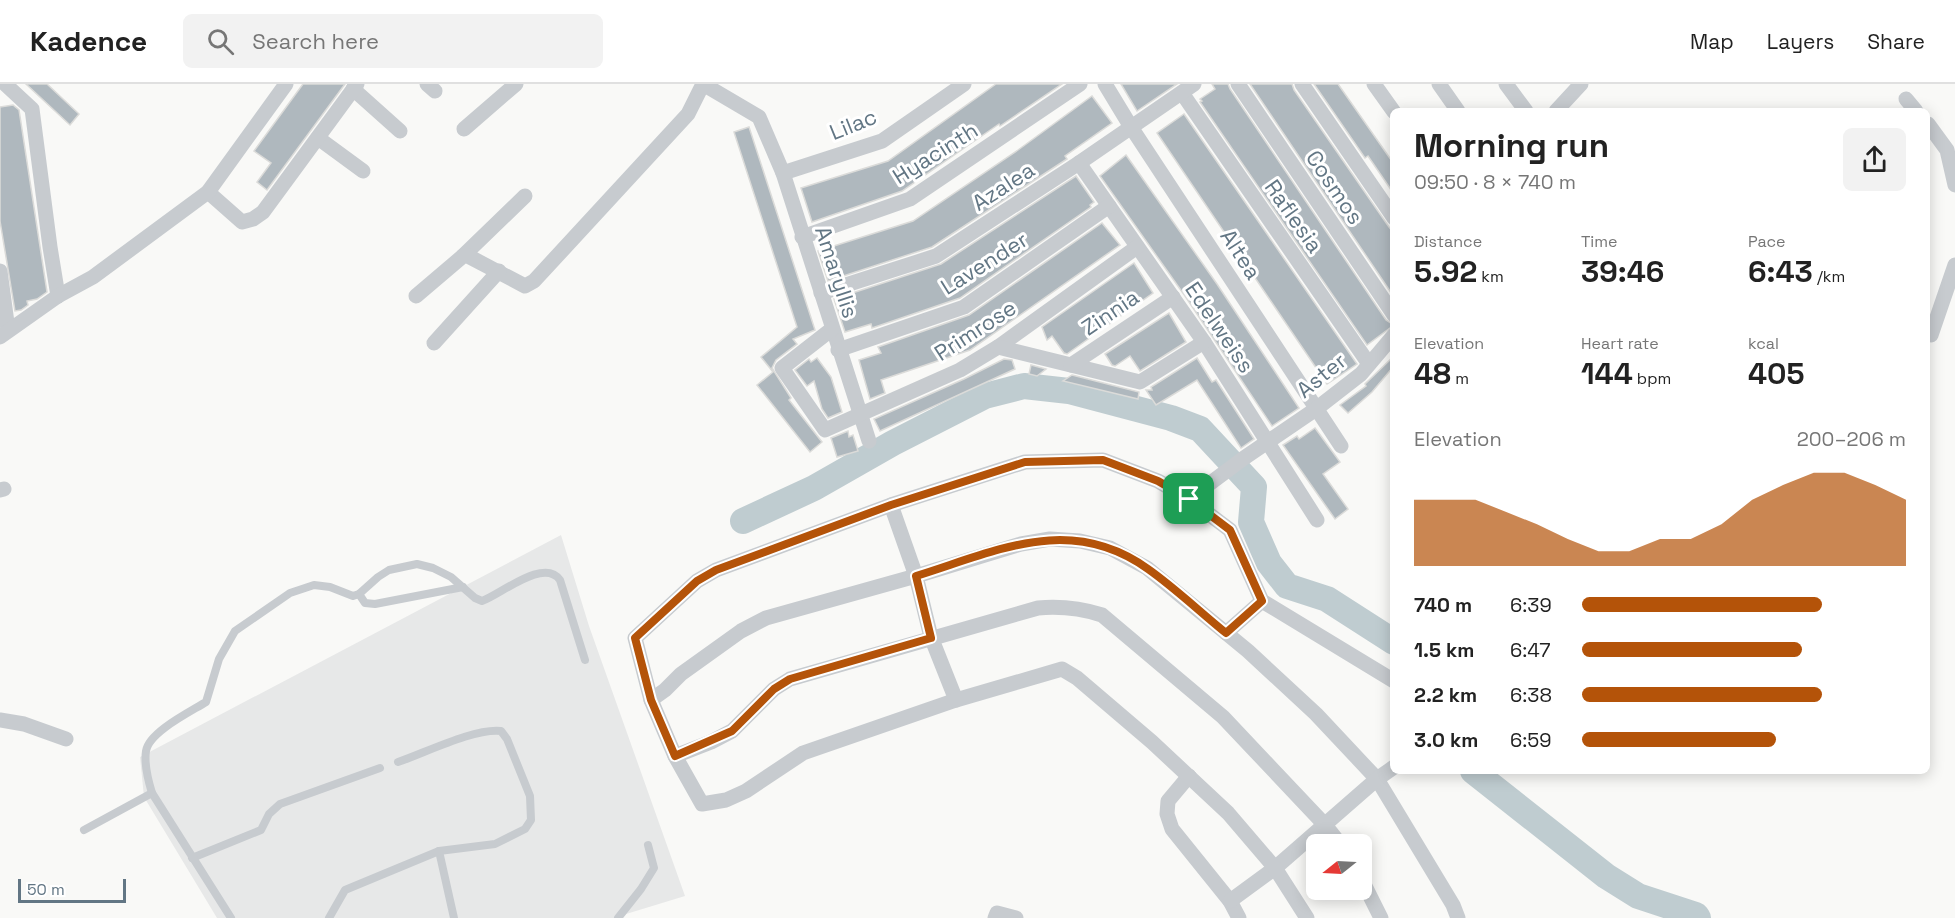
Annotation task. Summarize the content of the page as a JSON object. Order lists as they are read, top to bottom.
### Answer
{
  "streets": {
    "street": [
      "Lilac",
      "Hyacinth",
      "Azalea",
      "Cosmos",
      "Raflesia",
      "Altea",
      "Lavender",
      "Amaryllis",
      "Zinnia",
      "Edelweiss",
      "Primrose",
      "Aster"
    ]
  },
  "crossings": [
    ["Lilac", "Amaryllis"],
    ["Hyacinth", "Amaryllis"],
    ["Azalea", "Raflesia"],
    ["Azalea", "Altea"],
    ["Azalea", "Amaryllis"],
    ["Azalea", "Edelweiss"],
    ["Raflesia", "Aster"],
    ["Altea", "Aster"],
    ["Lavender", "Amaryllis"],
    ["Lavender", "Edelweiss"],
    ["Amaryllis", "Primrose"],
    ["Zinnia", "Edelweiss"],
    ["Edelweiss", "Primrose"],
    ["Edelweiss", "Aster"]
  ],
  "scale_bar": "50 m",
  "north": "left",
  "page": {
    "header": "Kadence",
    "search": "Search here",
    "nav": ["Map", "Layers", "Share"],
    "heading": ["Morning run", "09:50 · 8 × 740 m"],
    "stats": [
      ["Distance", "5.92 km"],
      ["Time", "39:46"],
      ["Pace", "6:43 /km"],
      ["Elevation", "48 m"],
      ["Heart rate", "144 bpm"],
      ["kcal", "405"]
    ],
    "chart": ["Elevation", "200–206 m"],
    "list": [
      {
        "name": "740 m",
        "note": "6:39"
      },
      {
        "name": "1.5 km",
        "note": "6:47"
      },
      {
        "name": "2.2 km",
        "note": "6:38"
      },
      {
        "name": "3.0 km",
        "note": "6:59"
      }
    ],
    "scale": "50 m"
  }
}
